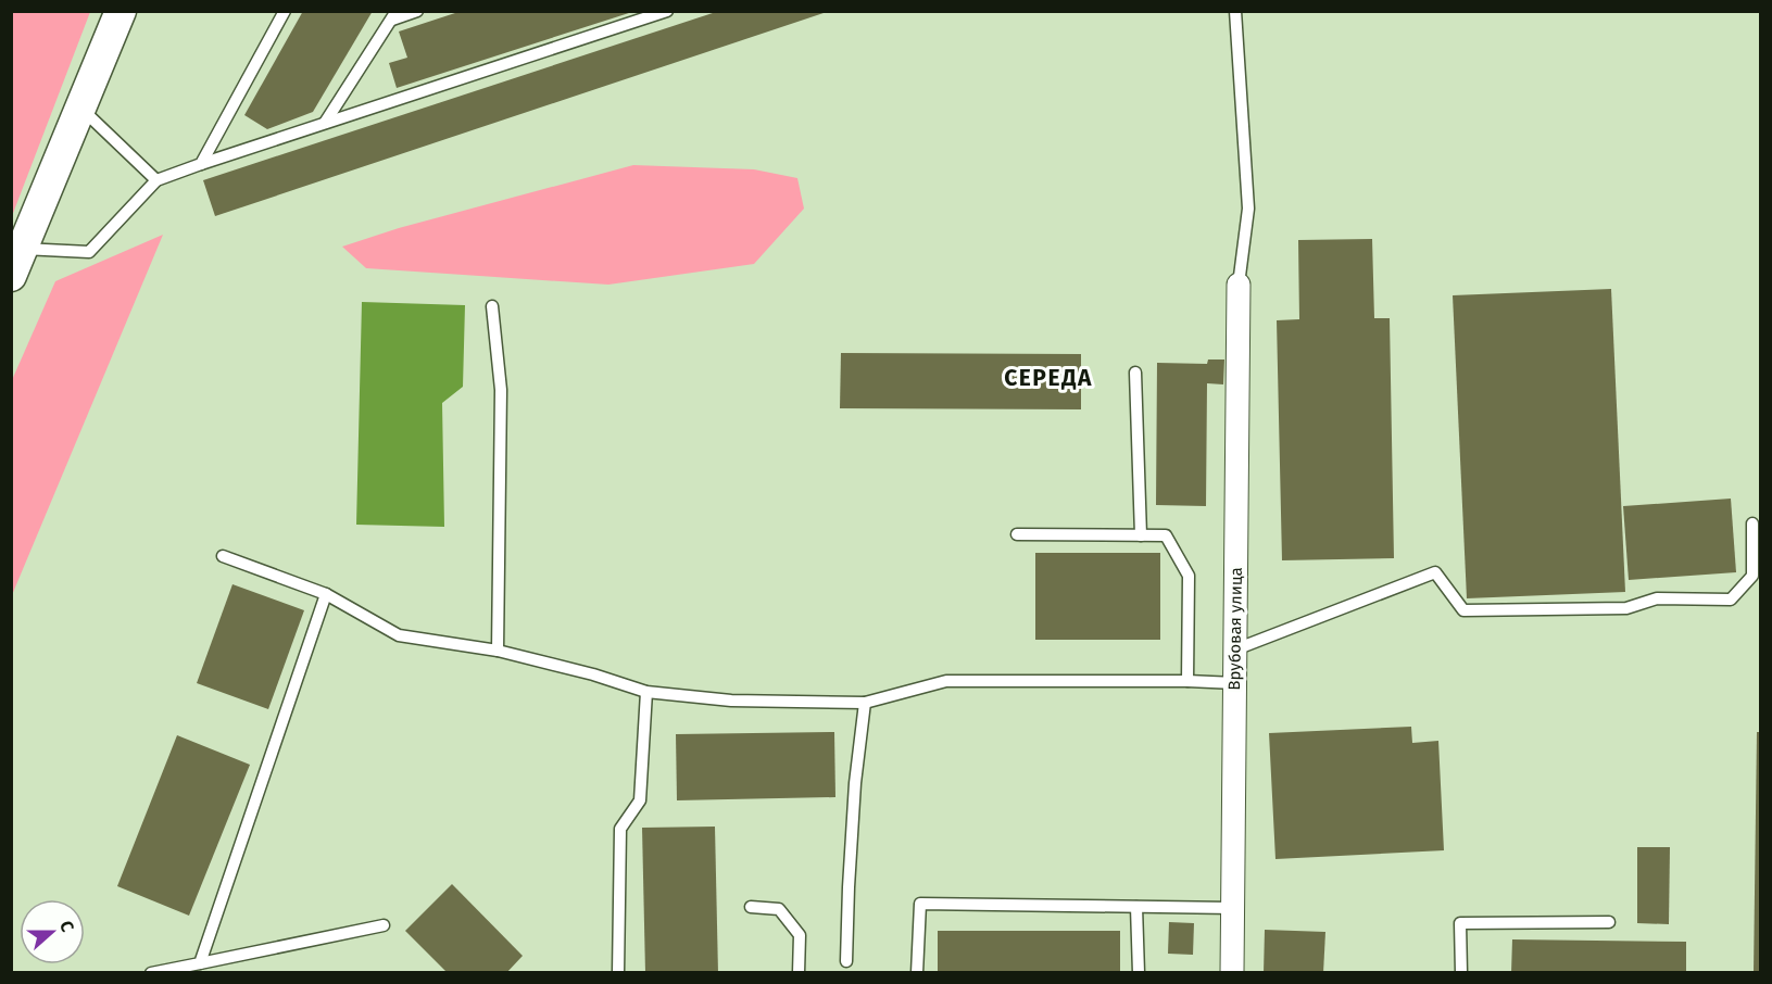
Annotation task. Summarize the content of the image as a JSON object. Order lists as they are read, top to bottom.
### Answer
{
  "streets": {
    "street": ["Врубовая улица"]
  },
  "districts": ["СЕРЕДА"],
  "north": "right"
}
